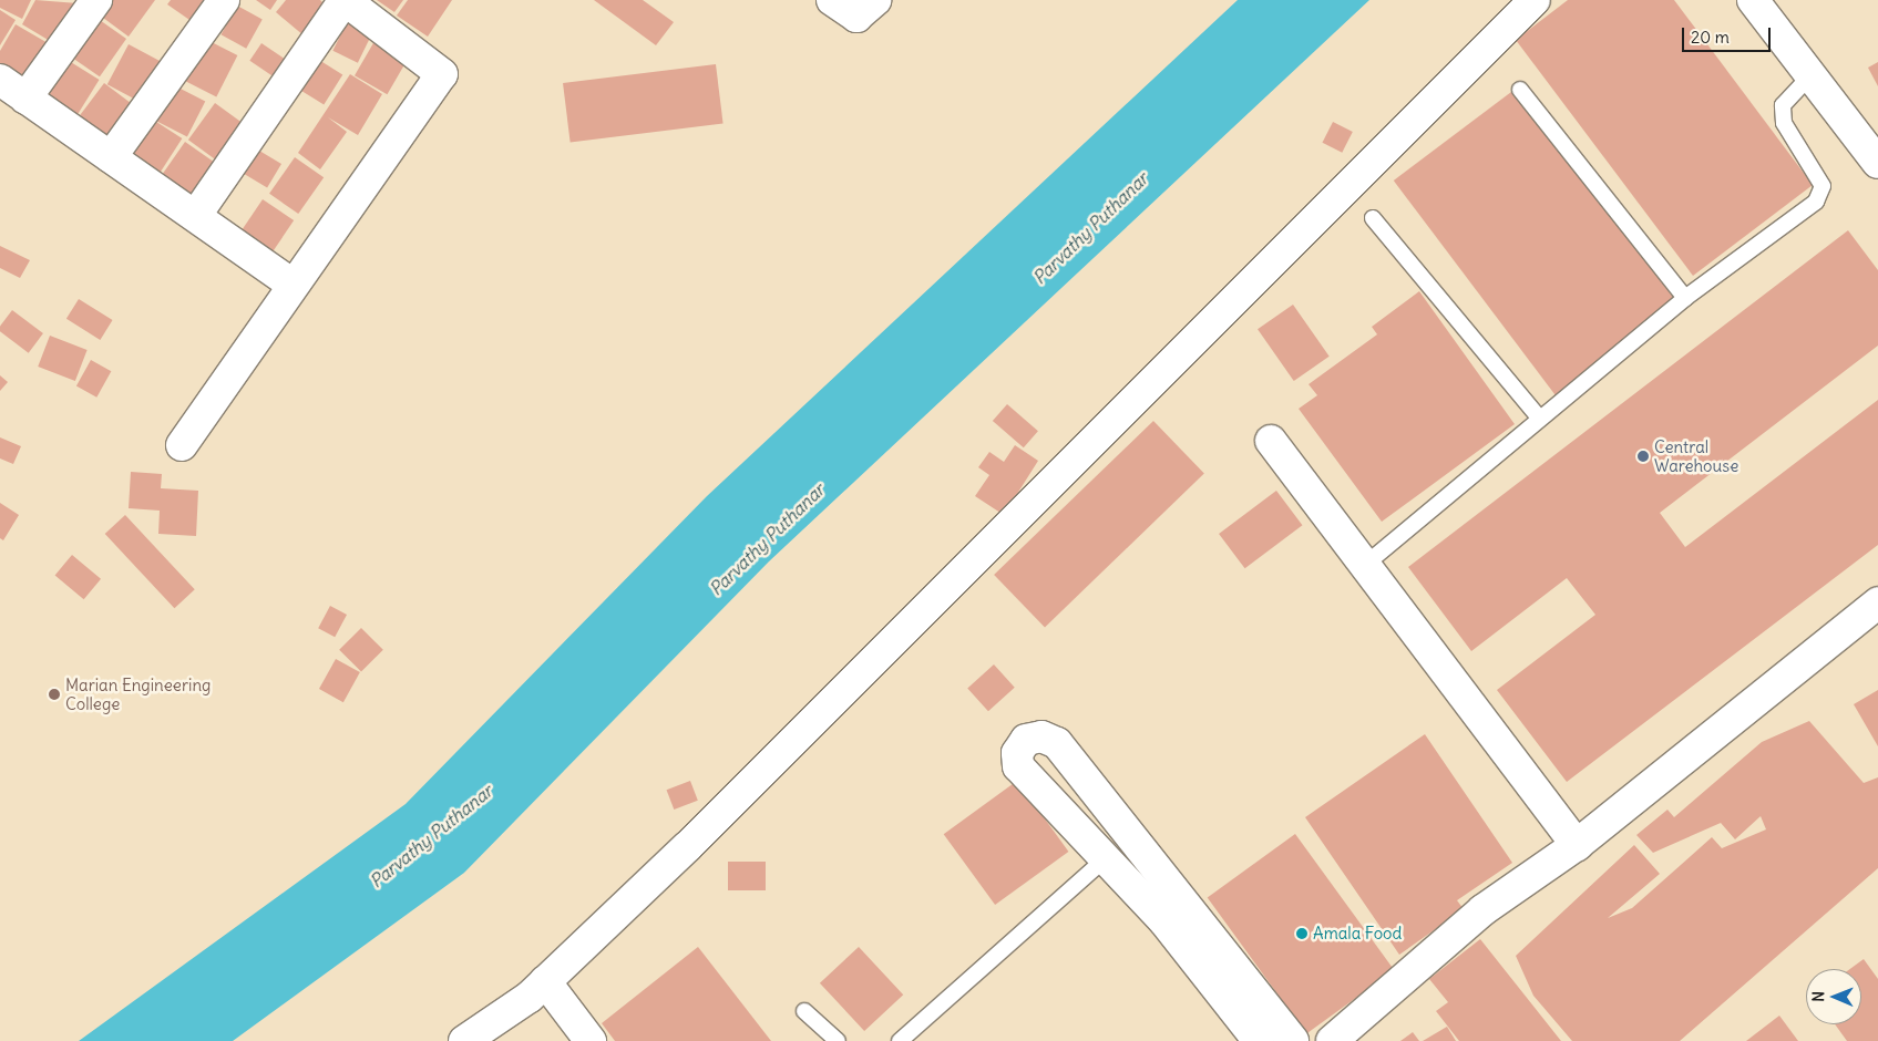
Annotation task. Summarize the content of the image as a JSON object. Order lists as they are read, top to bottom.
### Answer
{
  "water": ["Parvathy Puthanar"],
  "places": ["Central Warehouse", "Marian Engineering College", "Amala Food"],
  "scale_bar": "20 m",
  "north": "left"
}
